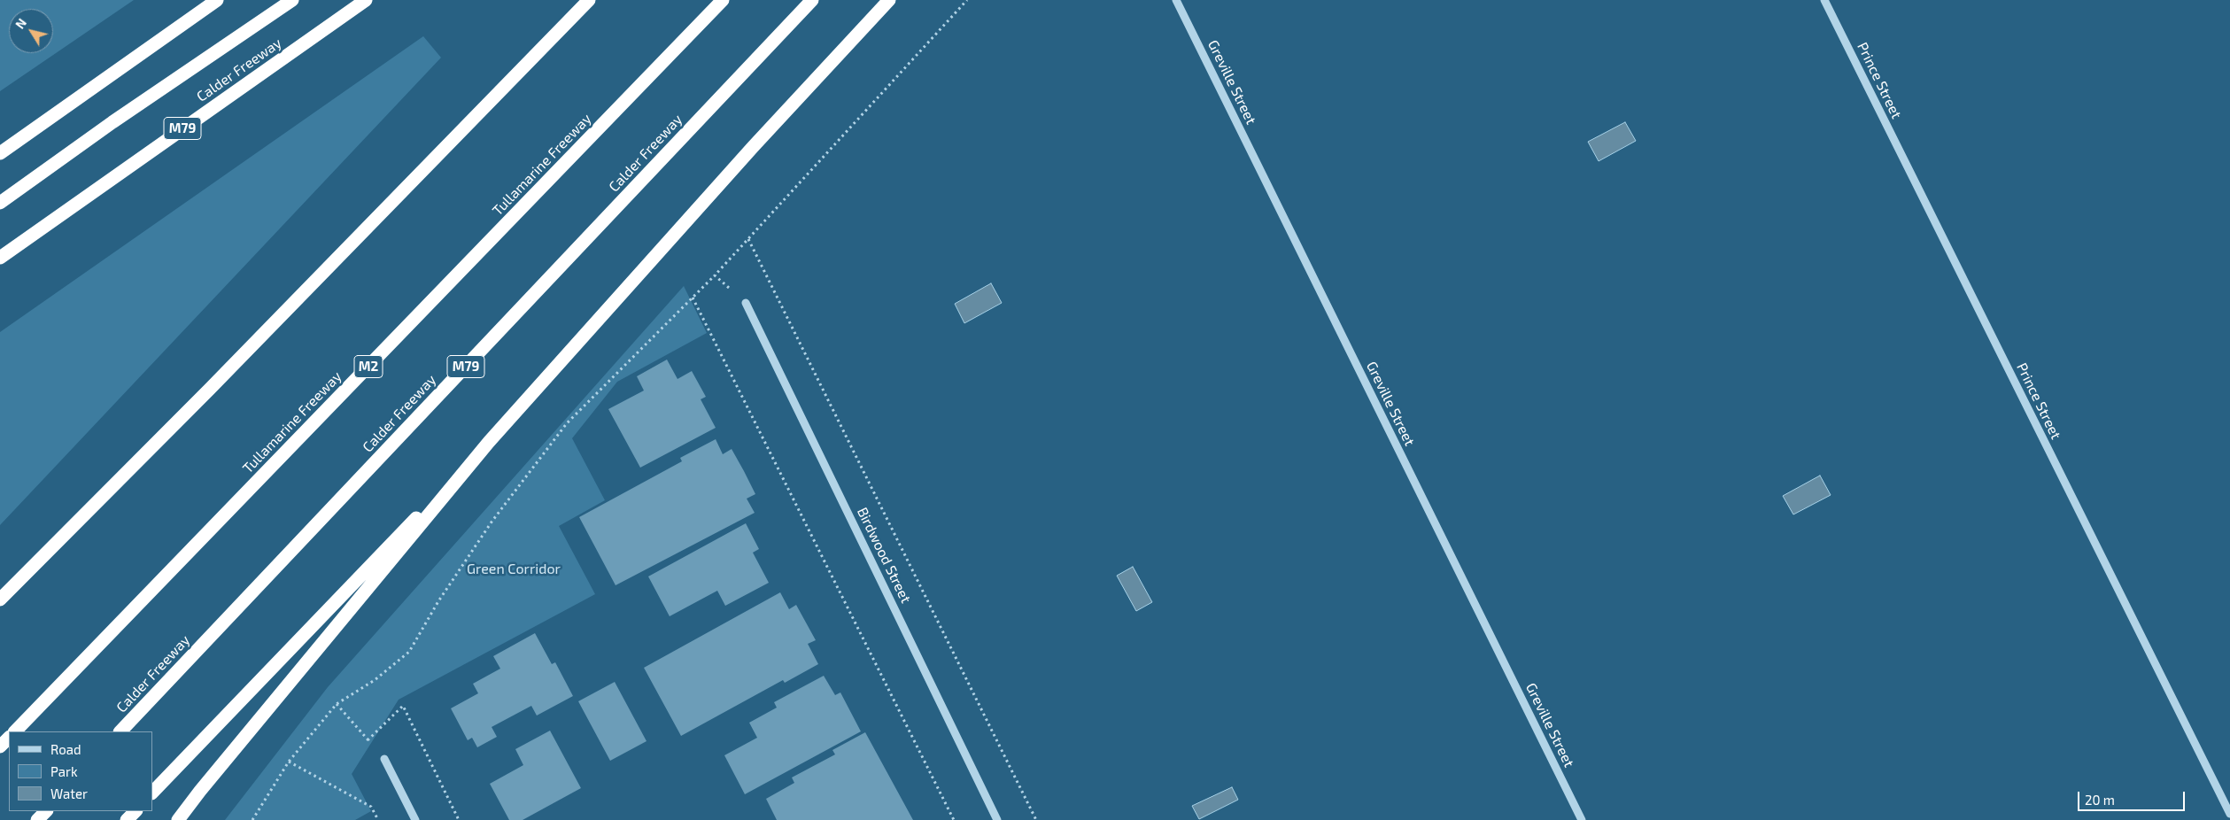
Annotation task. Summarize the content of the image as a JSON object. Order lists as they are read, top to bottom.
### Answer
{
  "streets": {
    "highway": [
      "Calder Freeway",
      "M79",
      "Tullamarine Freeway",
      "M2"
    ],
    "street": ["Prince Street", "Greville Street", "Birdwood Street"]
  },
  "parks": ["Green Corridor"],
  "legend": ["Road", "Park", "Water"],
  "scale_bar": "20 m",
  "north": "top left"
}
